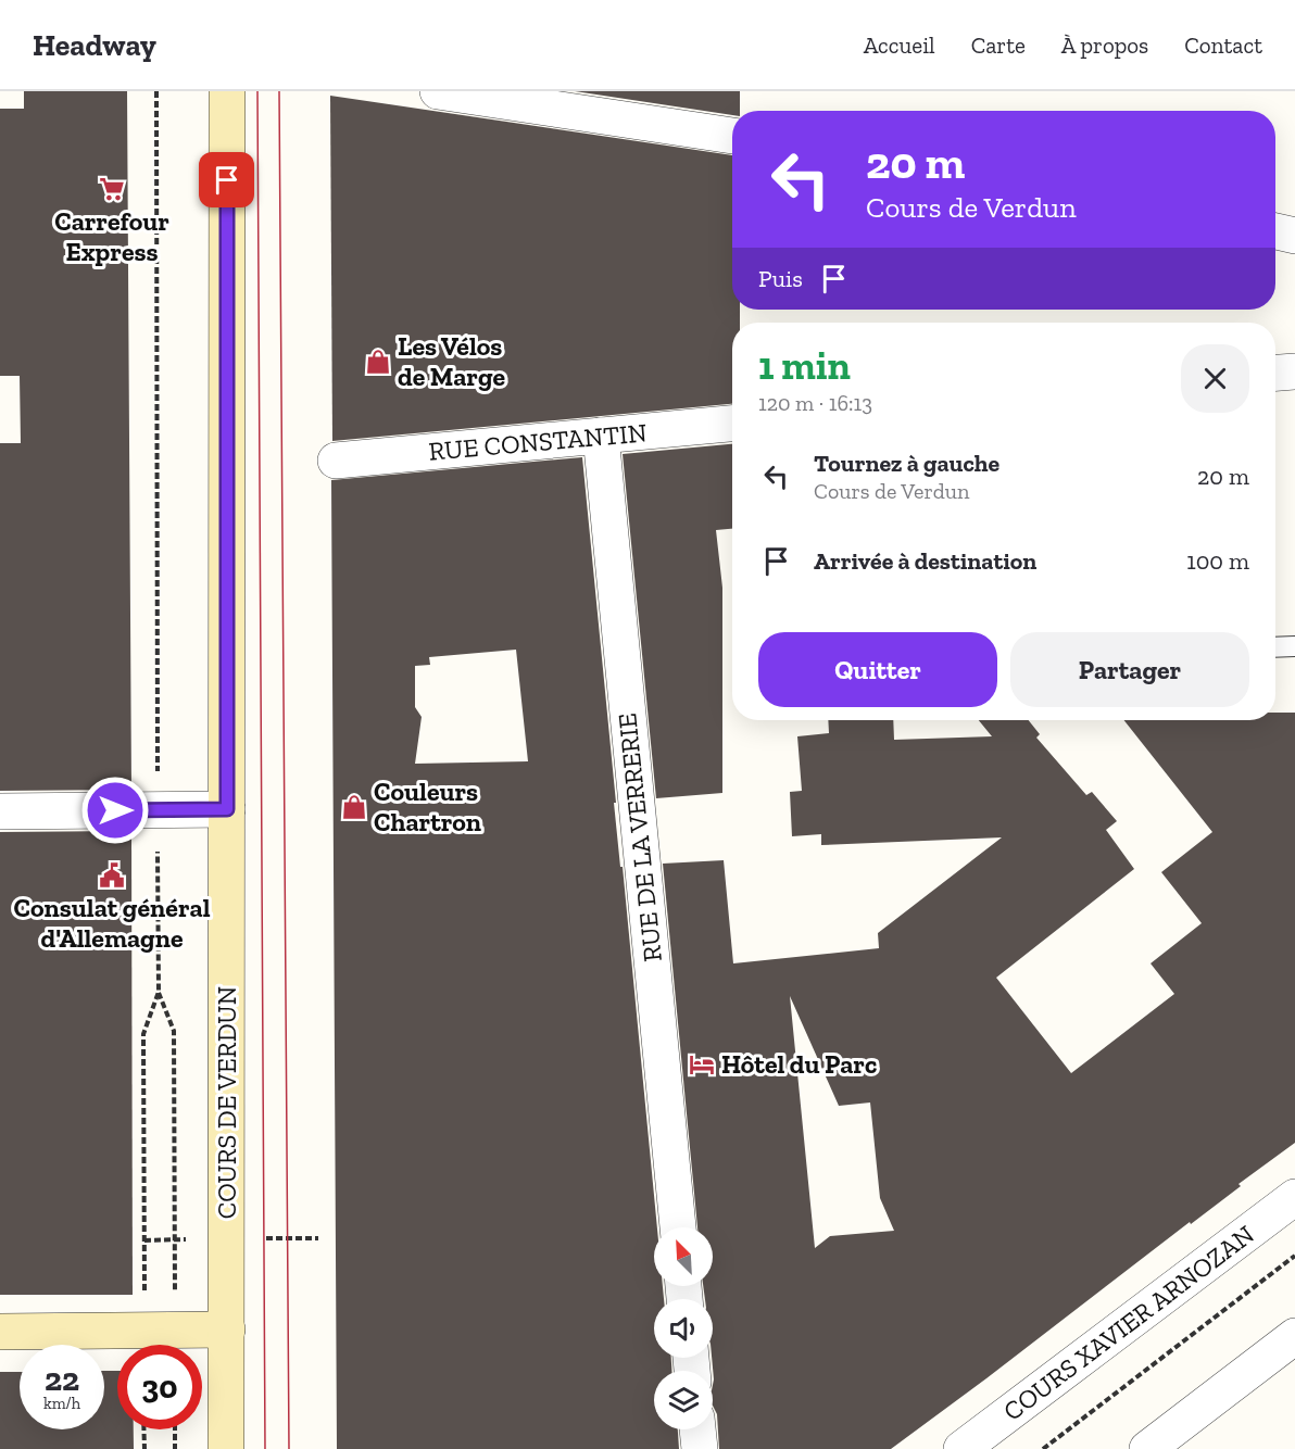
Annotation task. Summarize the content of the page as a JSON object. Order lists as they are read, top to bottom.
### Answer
{
  "streets": {
    "main road": ["COURS DE VERDUN"],
    "street": ["RUE CONSTANTIN", "RUE DE LA VERRERIE", "COURS XAVIER ARNOZAN"]
  },
  "crossings": [
    ["RUE CONSTANTIN", "RUE DE LA VERRERIE"]
  ],
  "places": {
    "supermarket": ["Carrefour Express"],
    "shop": ["Les Vélos de Marge", "Couleurs Chartron"],
    "public building": ["Consulat général d'Allemagne"],
    "hotel": ["Hôtel du Parc"]
  },
  "north": "top left",
  "page": {
    "header": "Headway",
    "nav": [
      "Accueil",
      "Carte",
      "À propos",
      "Contact"
    ],
    "turn": ["20 m", "Cours de Verdun"],
    "then": "Puis",
    "heading": ["1 min", "120 m · 16:13"],
    "list": [
      {
        "name": "Tournez à gauche",
        "note": "Cours de Verdun",
        "value": "20 m"
      },
      {
        "name": "Arrivée à destination",
        "value": "100 m"
      }
    ],
    "buttons": ["Quitter", "Partager"],
    "speed": "22 km/h",
    "limit": "30"
  }
}
